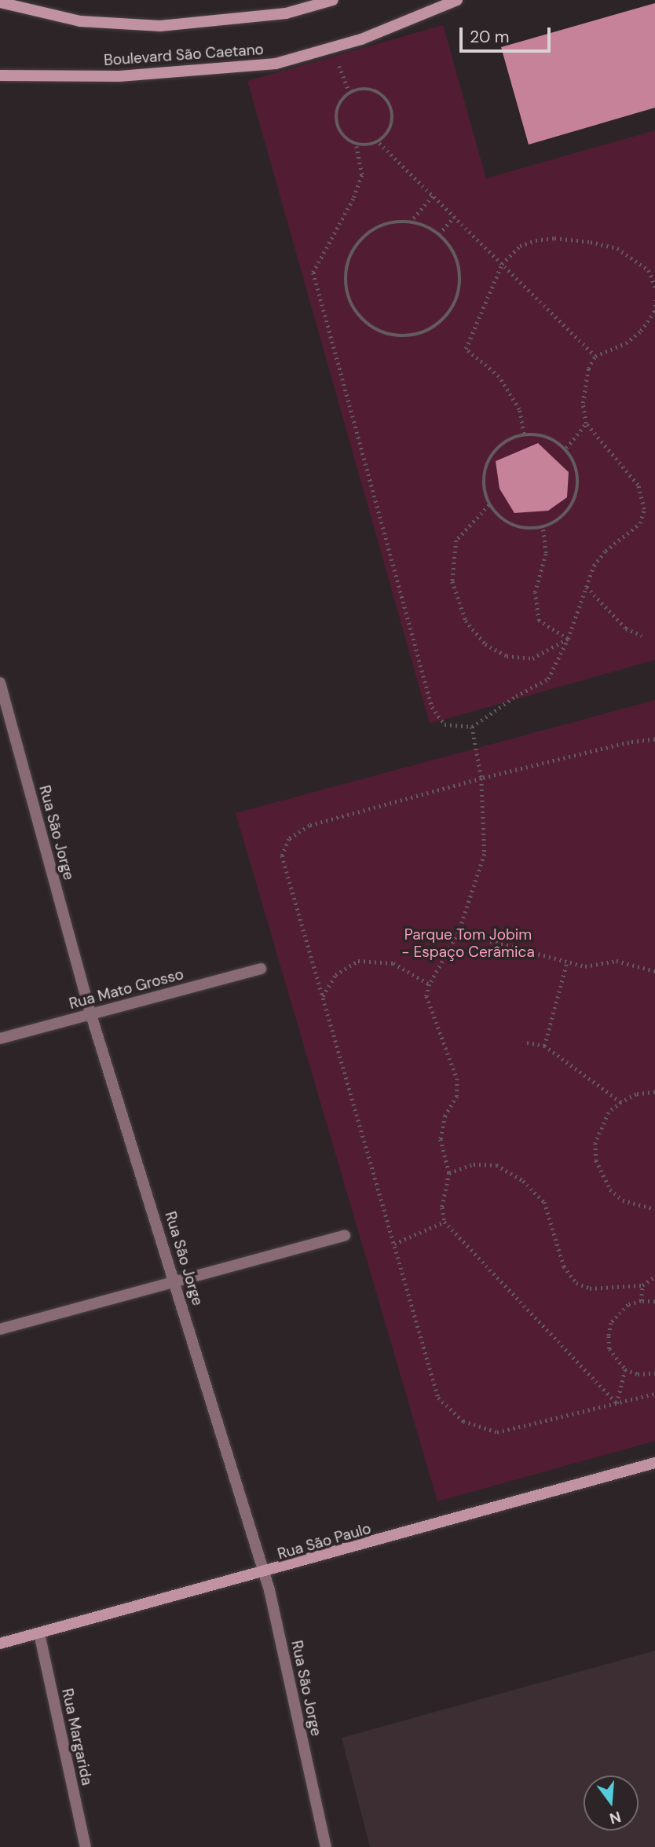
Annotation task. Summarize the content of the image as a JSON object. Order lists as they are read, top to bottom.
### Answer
{
  "streets": {
    "street": [
      "Boulevard São Caetano",
      "Rua São Jorge",
      "Rua Mato Grosso",
      "Rua São Paulo",
      "Rua Margarida"
    ]
  },
  "crossings": [
    ["Rua São Jorge", "Rua Mato Grosso"],
    ["Rua São Jorge", "Rua São Paulo"],
    ["Rua São Paulo", "Rua Margarida"]
  ],
  "parks": ["Parque Tom Jobim - Espaço Cerâmica"],
  "scale_bar": "20 m",
  "north": "bottom"
}
